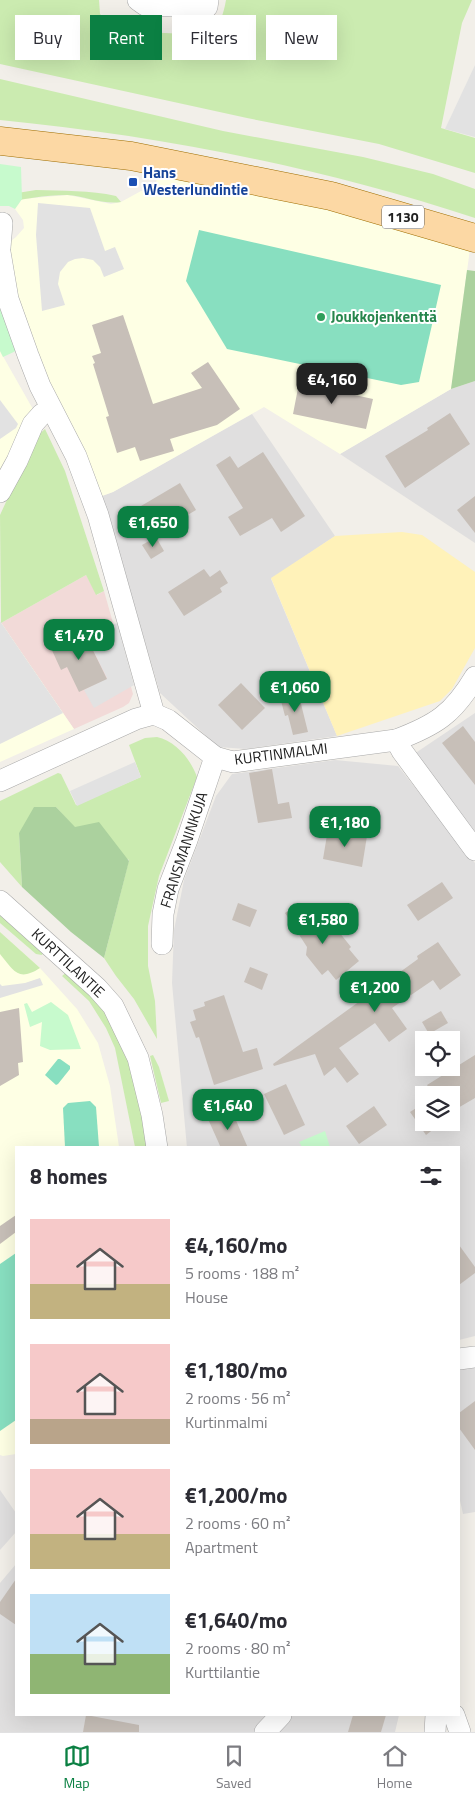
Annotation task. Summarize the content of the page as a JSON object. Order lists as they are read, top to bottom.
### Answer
{
  "streets": {
    "main road": ["1130"],
    "street": ["KURTINMALMI", "FRANSMANINKUJA", "KURTTILANTIE"]
  },
  "crossings": [
    ["KURTINMALMI", "FRANSMANINKUJA"]
  ],
  "places": {
    "transit": ["Hans Westerlundintie"],
    "other": ["Joukkojenkenttä"]
  },
  "page": {
    "chip": [
      "Buy",
      "Rent",
      "Filters",
      "New"
    ],
    "price": [
      "€4,160",
      "€1,650",
      "€1,470",
      "€1,060",
      "€1,180",
      "€1,580",
      "€1,200",
      "€1,640"
    ],
    "heading": "8 homes",
    "list": [
      {
        "name": "€4,160/mo",
        "note": "5 rooms · 188 m² · House"
      },
      {
        "name": "€1,180/mo",
        "note": "2 rooms · 56 m² · Kurtinmalmi"
      },
      {
        "name": "€1,200/mo",
        "note": "2 rooms · 60 m² · Apartment"
      },
      {
        "name": "€1,640/mo",
        "note": "2 rooms · 80 m² · Kurttilantie"
      }
    ],
    "tabs": ["Map", "Saved", "Home"]
  }
}
